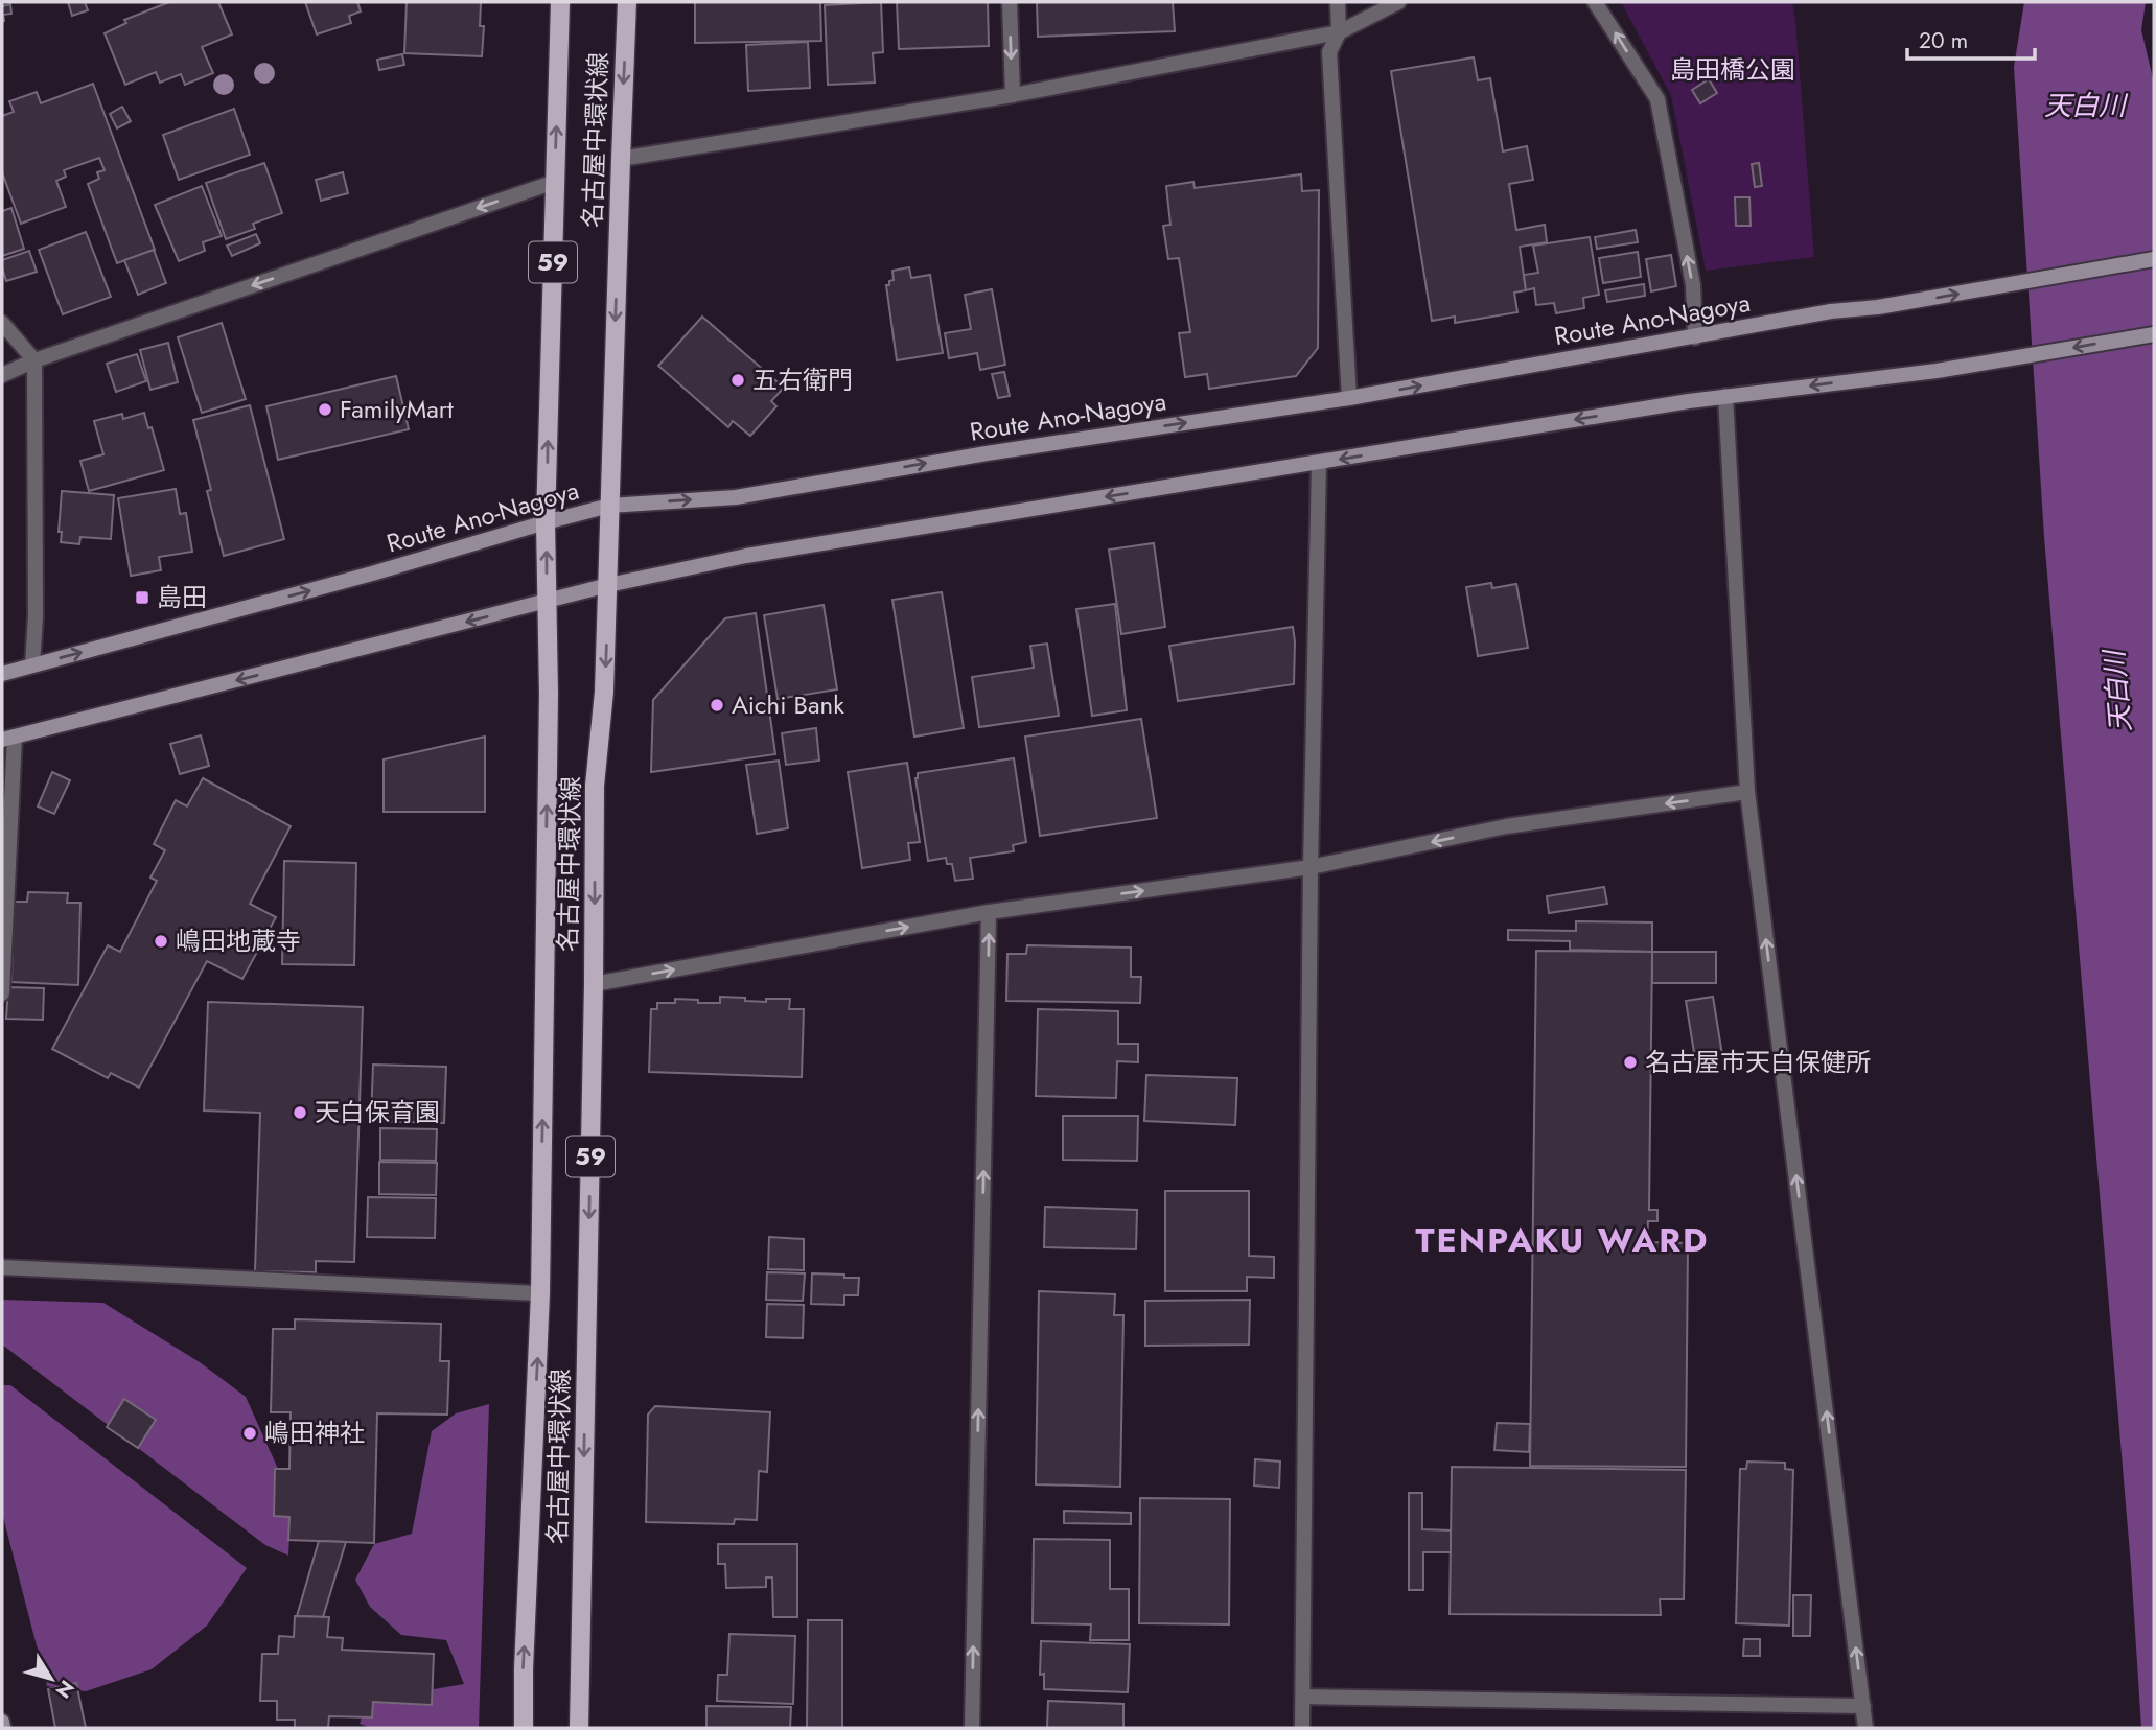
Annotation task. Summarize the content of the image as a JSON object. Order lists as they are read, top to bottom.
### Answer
{
  "streets": {
    "main road": ["名古屋中環状線", "59", "Route Ano-Nagoya"]
  },
  "crossings": [
    ["名古屋中環状線", "Route Ano-Nagoya"]
  ],
  "districts": ["TENPAKU WARD"],
  "water": ["天白川"],
  "parks": ["島田橋公園"],
  "places": {
    "other": [
      "五右衛門",
      "FamilyMart",
      "Aichi Bank",
      "嶋田地蔵寺",
      "名古屋市天白保健所",
      "天白保育園",
      "嶋田神社"
    ],
    "transit": ["島田"]
  },
  "scale_bar": "20 m",
  "north": "bottom right"
}
